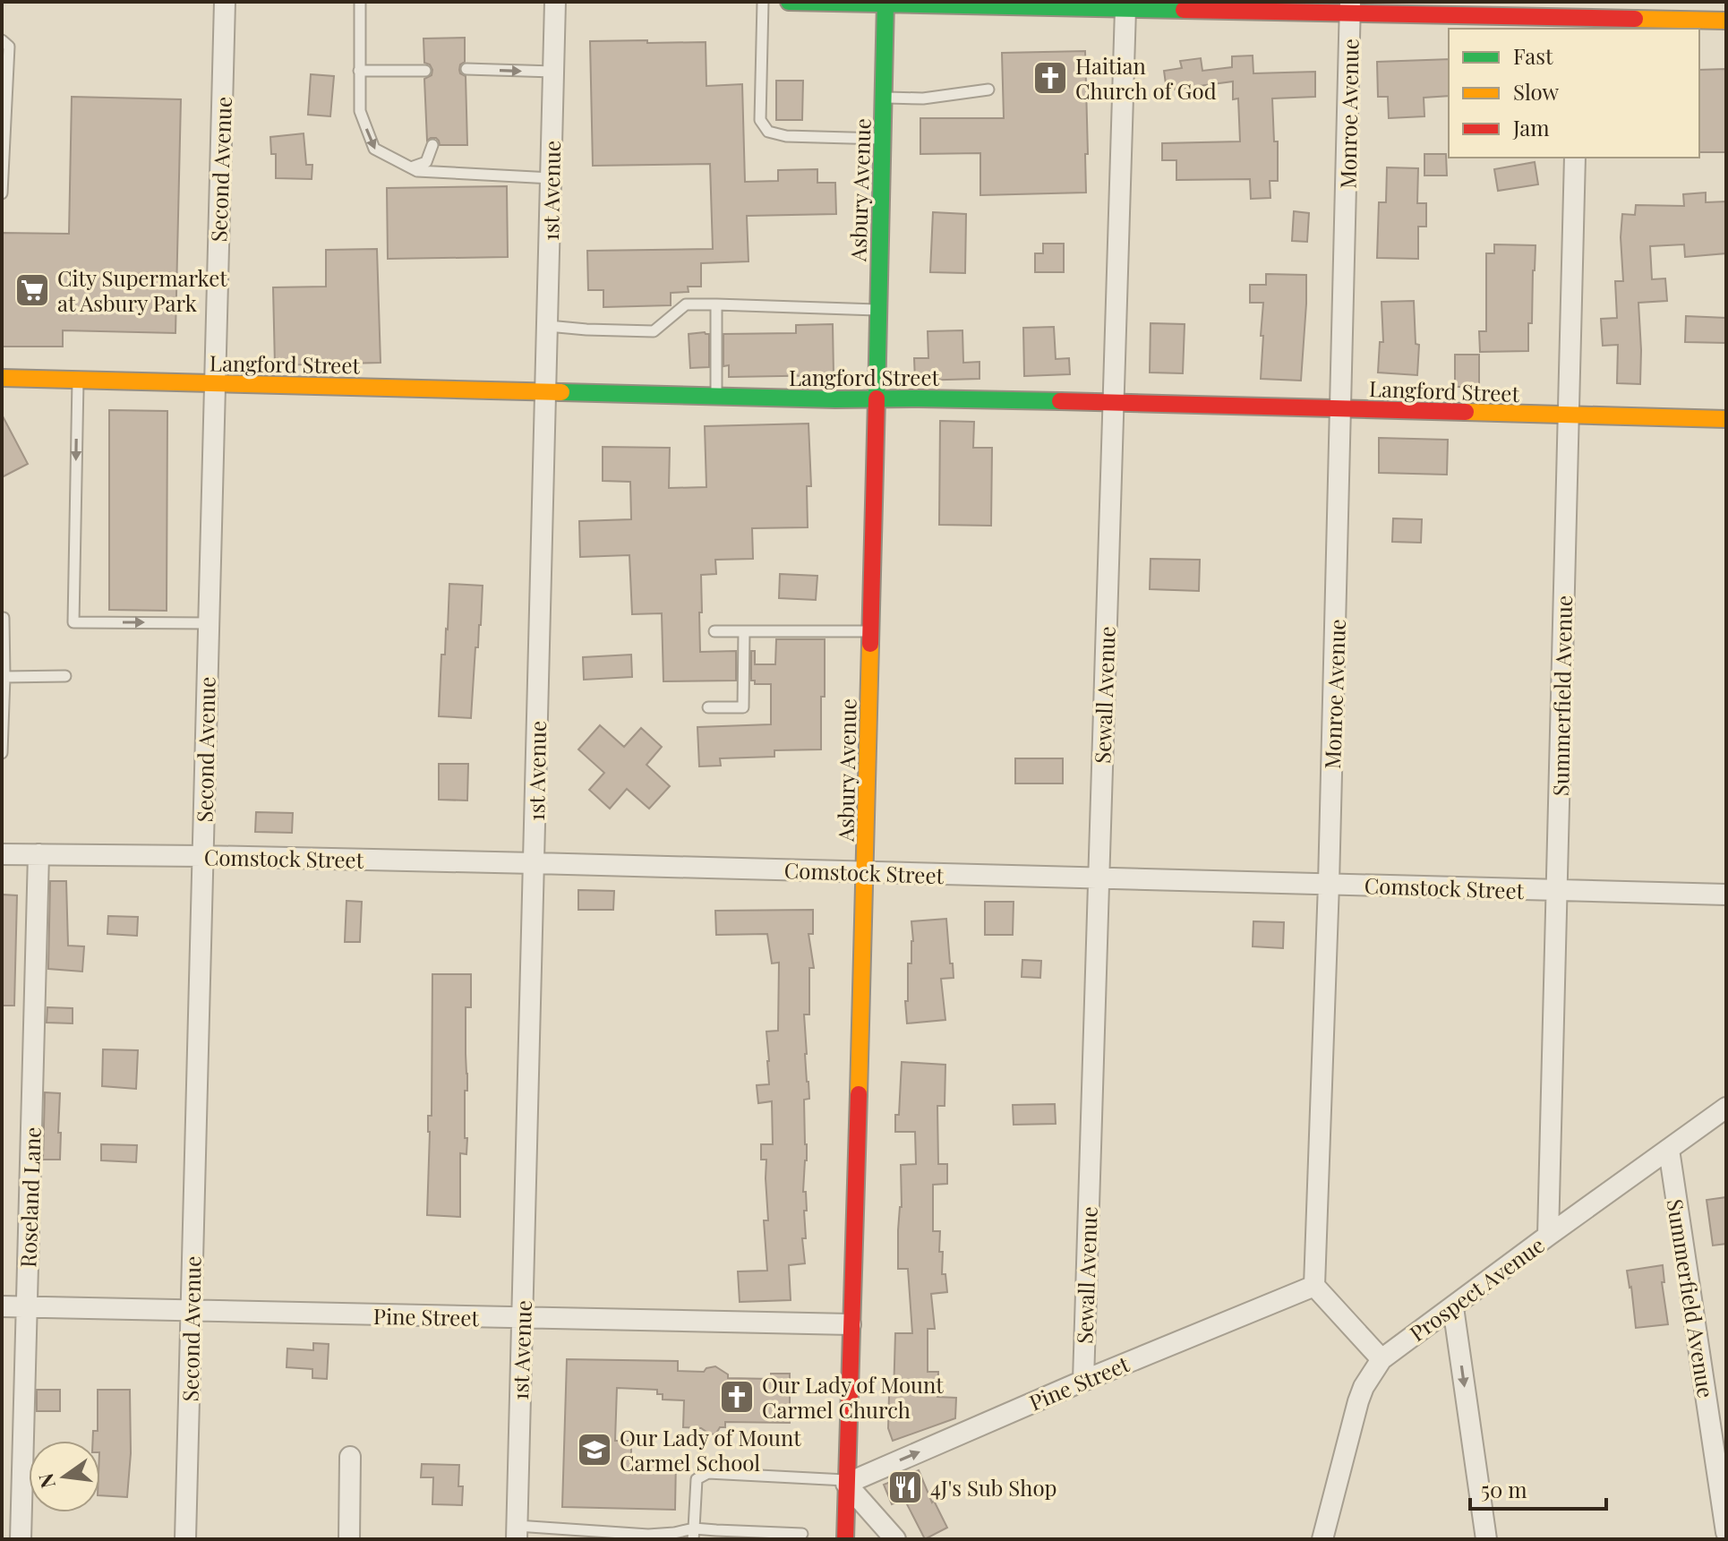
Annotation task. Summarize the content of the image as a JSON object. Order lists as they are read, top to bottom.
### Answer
{
  "streets": {
    "street": [
      "Monroe Avenue",
      "Second Avenue",
      "Asbury Avenue",
      "1st Avenue",
      "Langford Street",
      "Sewall Avenue",
      "Summerfield Avenue",
      "Comstock Street",
      "Roseland Lane",
      "Prospect Avenue",
      "Pine Street"
    ]
  },
  "crossings": [
    ["Monroe Avenue", "Langford Street"],
    ["Monroe Avenue", "Comstock Street"],
    ["Monroe Avenue", "Pine Street"],
    ["Second Avenue", "Langford Street"],
    ["Second Avenue", "Comstock Street"],
    ["Second Avenue", "Pine Street"],
    ["Asbury Avenue", "Langford Street"],
    ["Asbury Avenue", "Comstock Street"],
    ["Asbury Avenue", "Pine Street"],
    ["1st Avenue", "Langford Street"],
    ["1st Avenue", "Comstock Street"],
    ["1st Avenue", "Pine Street"],
    ["Langford Street", "Sewall Avenue"],
    ["Langford Street", "Summerfield Avenue"],
    ["Sewall Avenue", "Comstock Street"],
    ["Sewall Avenue", "Pine Street"],
    ["Summerfield Avenue", "Comstock Street"],
    ["Summerfield Avenue", "Prospect Avenue"],
    ["Comstock Street", "Roseland Lane"],
    ["Roseland Lane", "Pine Street"]
  ],
  "places": {
    "church": ["Haitian Church of God", "Our Lady of Mount Carmel Church"],
    "supermarket": ["City Supermarket at Asbury Park"],
    "school or university": ["Our Lady of Mount Carmel School"],
    "restaurant": ["4J's Sub Shop"]
  },
  "legend": ["Fast", "Slow", "Jam"],
  "scale_bar": "50 m",
  "north": "left"
}
